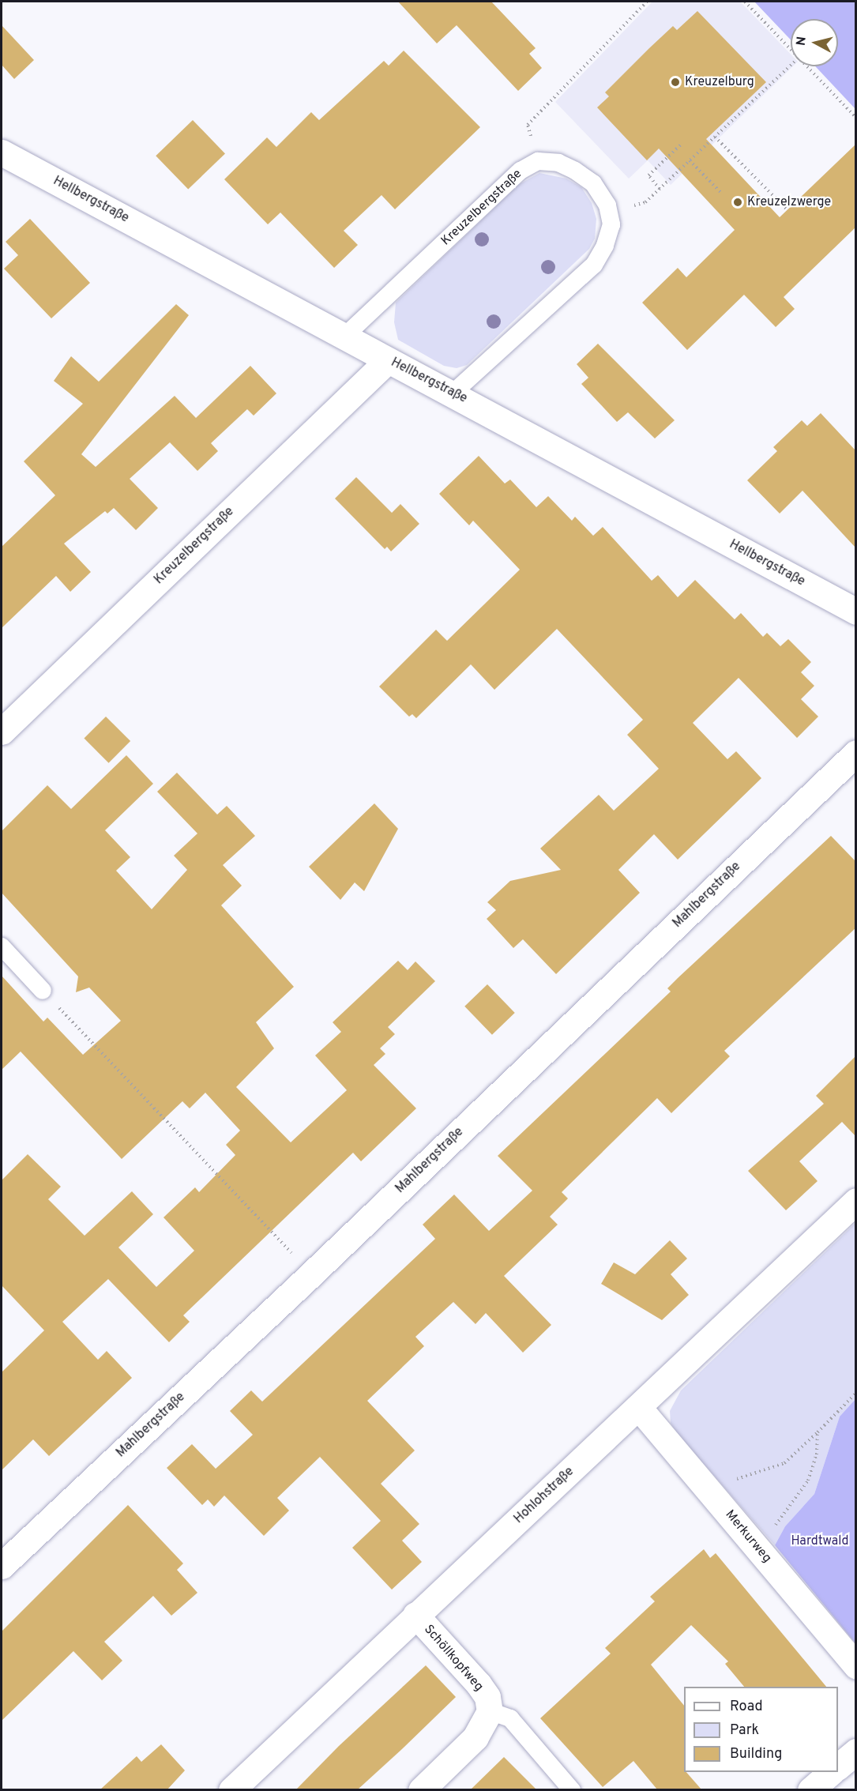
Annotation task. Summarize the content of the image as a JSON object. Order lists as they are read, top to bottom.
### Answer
{
  "streets": {
    "street": [
      "Hellbergstraße",
      "Kreuzelbergstraße",
      "Mahlbergstraße",
      "Hohlohstraße",
      "Merkurweg",
      "Schöllkopfweg"
    ]
  },
  "crossings": [
    ["Hellbergstraße", "Kreuzelbergstraße"],
    ["Hohlohstraße", "Merkurweg"],
    ["Hohlohstraße", "Schöllkopfweg"]
  ],
  "parks": ["Hardtwald"],
  "places": ["Kreuzelburg", "Kreuzelzwerge"],
  "legend": ["Road", "Park", "Building"],
  "north": "left"
}
